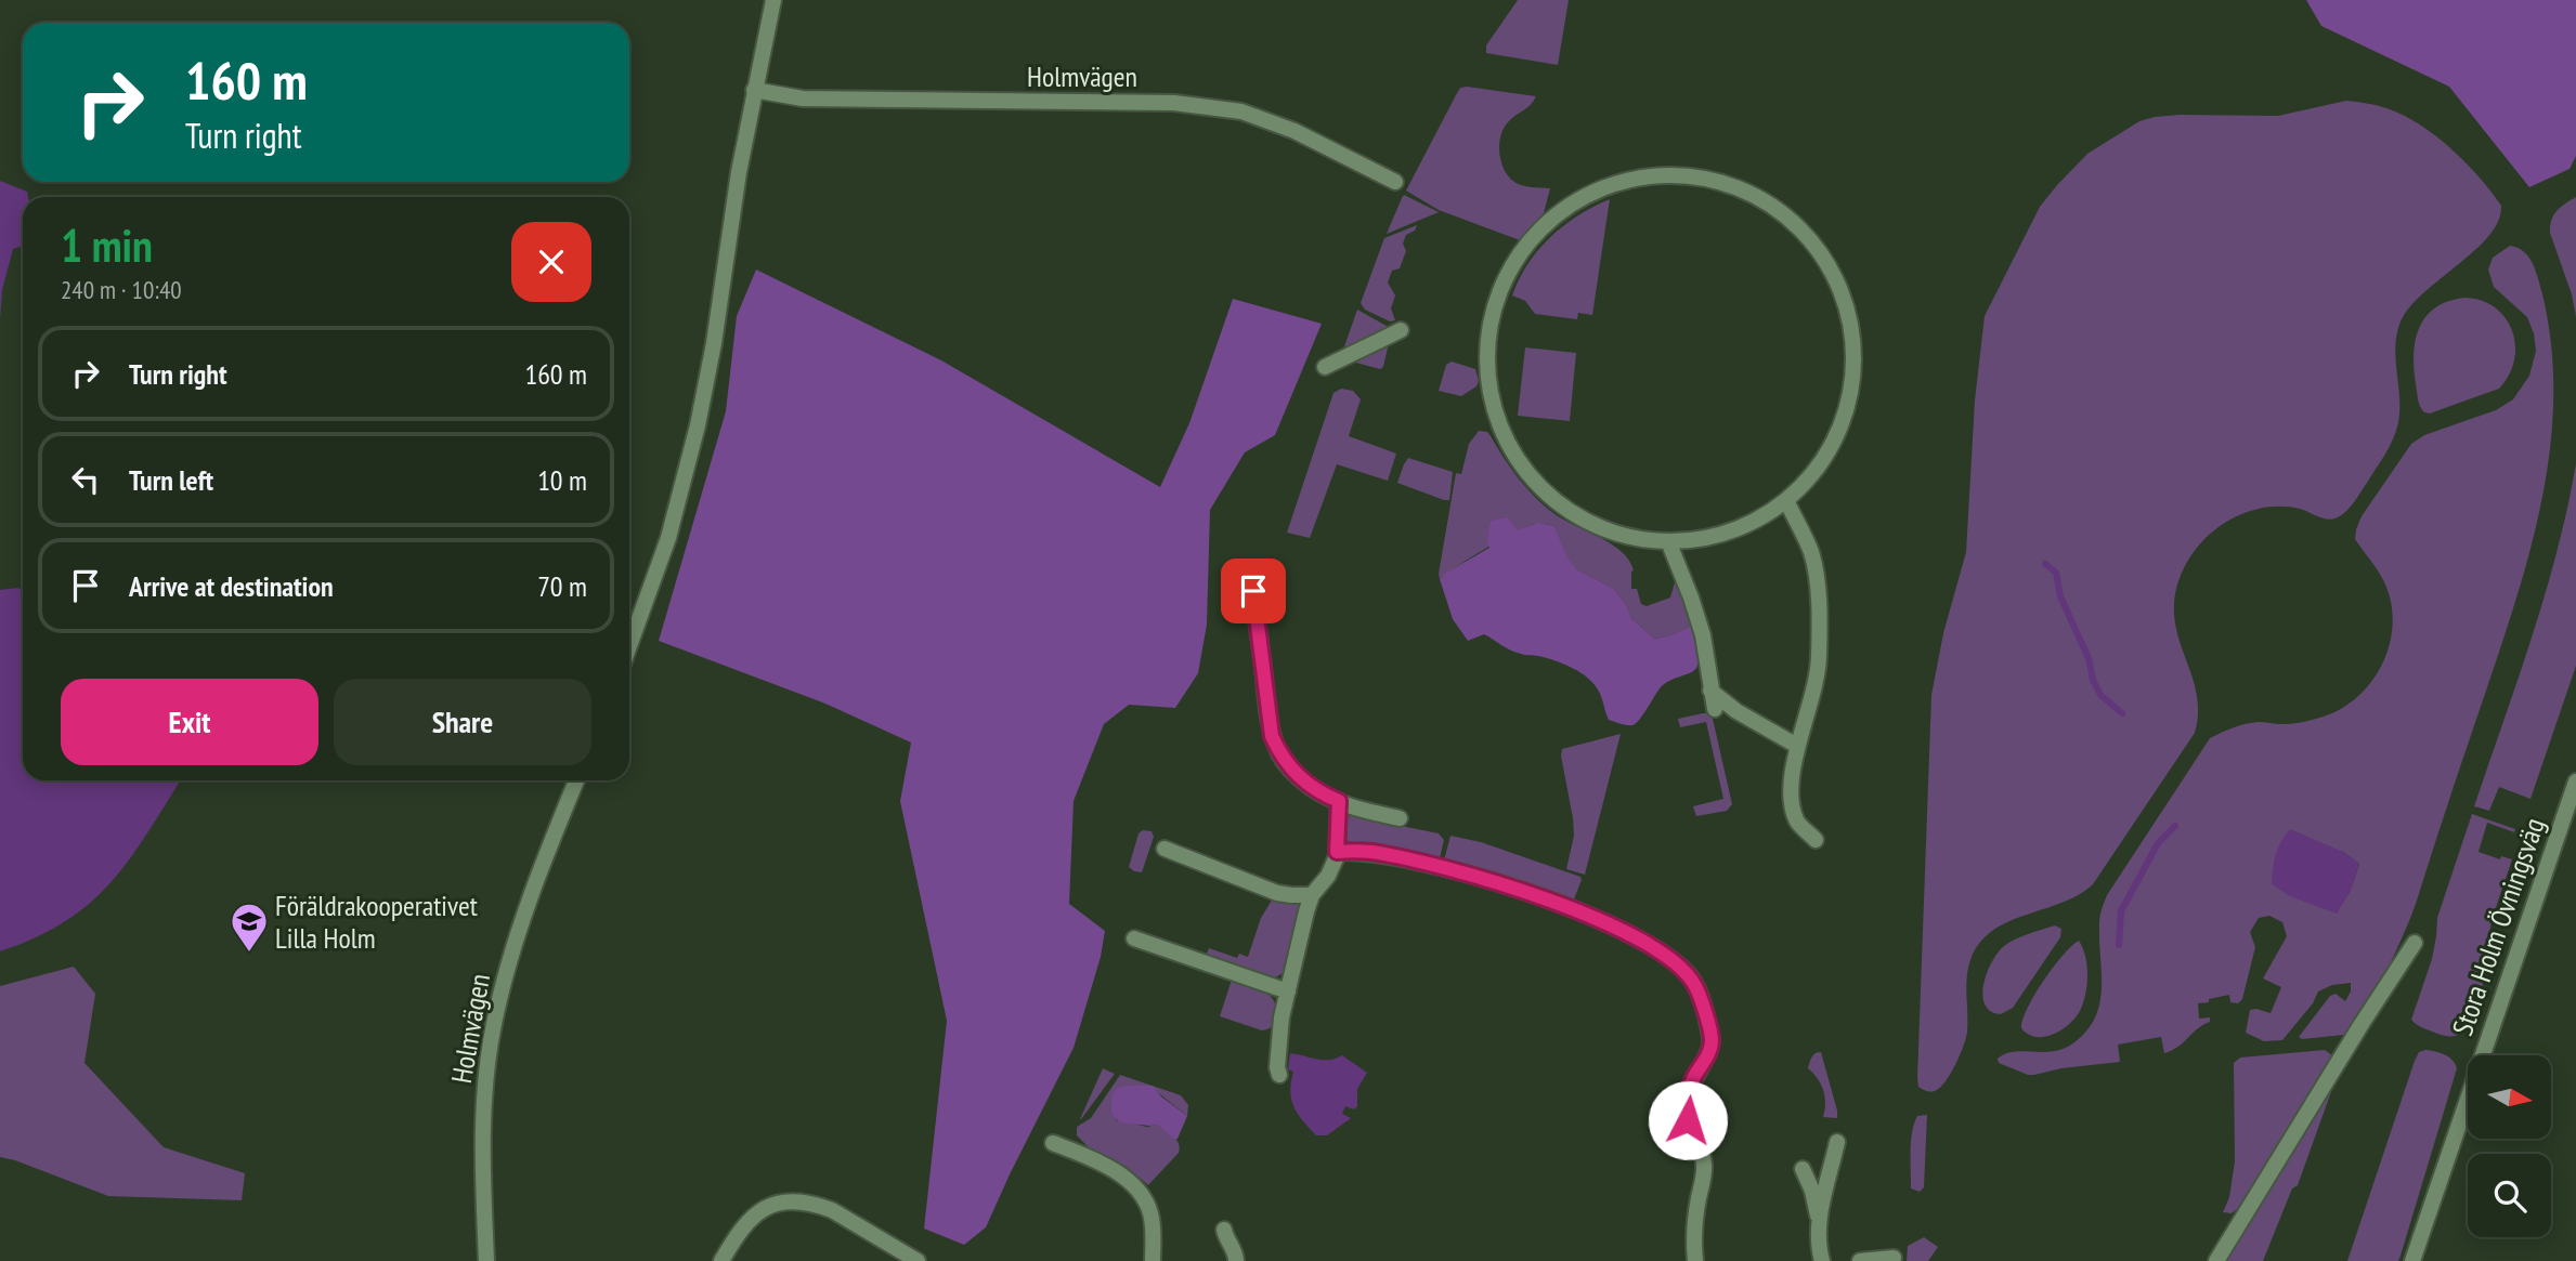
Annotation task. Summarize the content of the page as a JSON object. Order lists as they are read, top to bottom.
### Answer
{
  "streets": {
    "street": ["Holmvägen", "Stora Holm Övningsväg"]
  },
  "places": {
    "school or university": ["Föräldrakooperativet Lilla Holm"]
  },
  "north": "right",
  "page": {
    "turn": ["160 m", "Turn right"],
    "heading": ["1 min", "240 m · 10:40"],
    "list": [
      {
        "name": "Turn right",
        "value": "160 m"
      },
      {
        "name": "Turn left",
        "value": "10 m"
      },
      {
        "name": "Arrive at destination",
        "value": "70 m"
      }
    ],
    "buttons": ["Exit", "Share"]
  }
}
